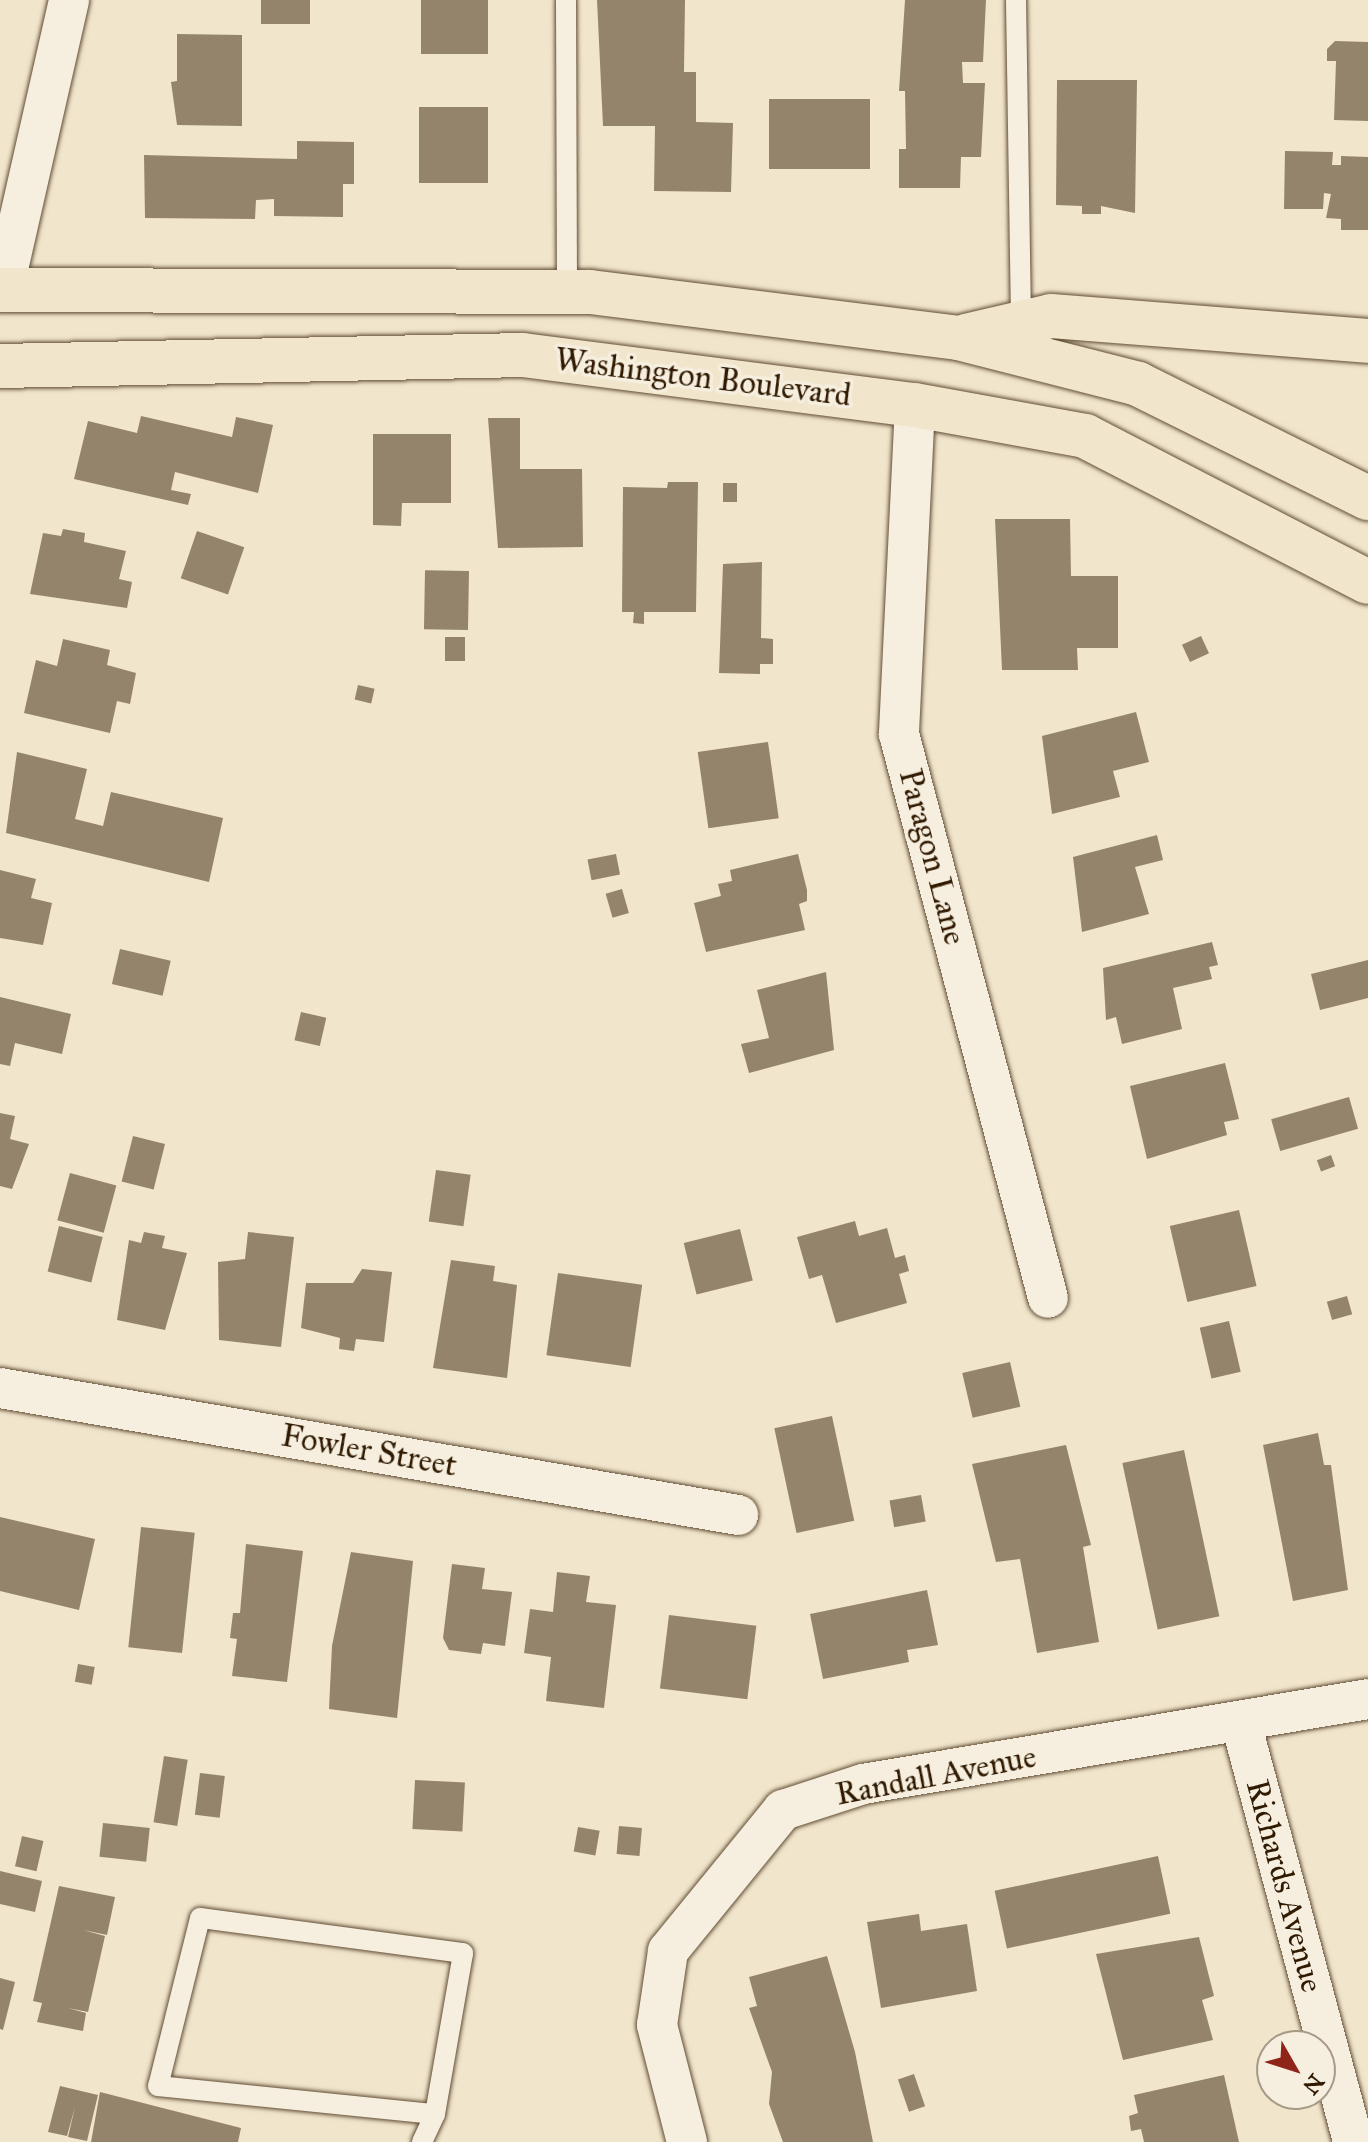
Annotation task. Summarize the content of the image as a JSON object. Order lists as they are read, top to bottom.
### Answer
{
  "streets": {
    "main road": ["Washington Boulevard"],
    "street": [
      "Paragon Lane",
      "Fowler Street",
      "Randall Avenue",
      "Richards Avenue"
    ]
  },
  "crossings": [
    ["Washington Boulevard", "Paragon Lane"],
    ["Randall Avenue", "Richards Avenue"]
  ],
  "north": "bottom right"
}
